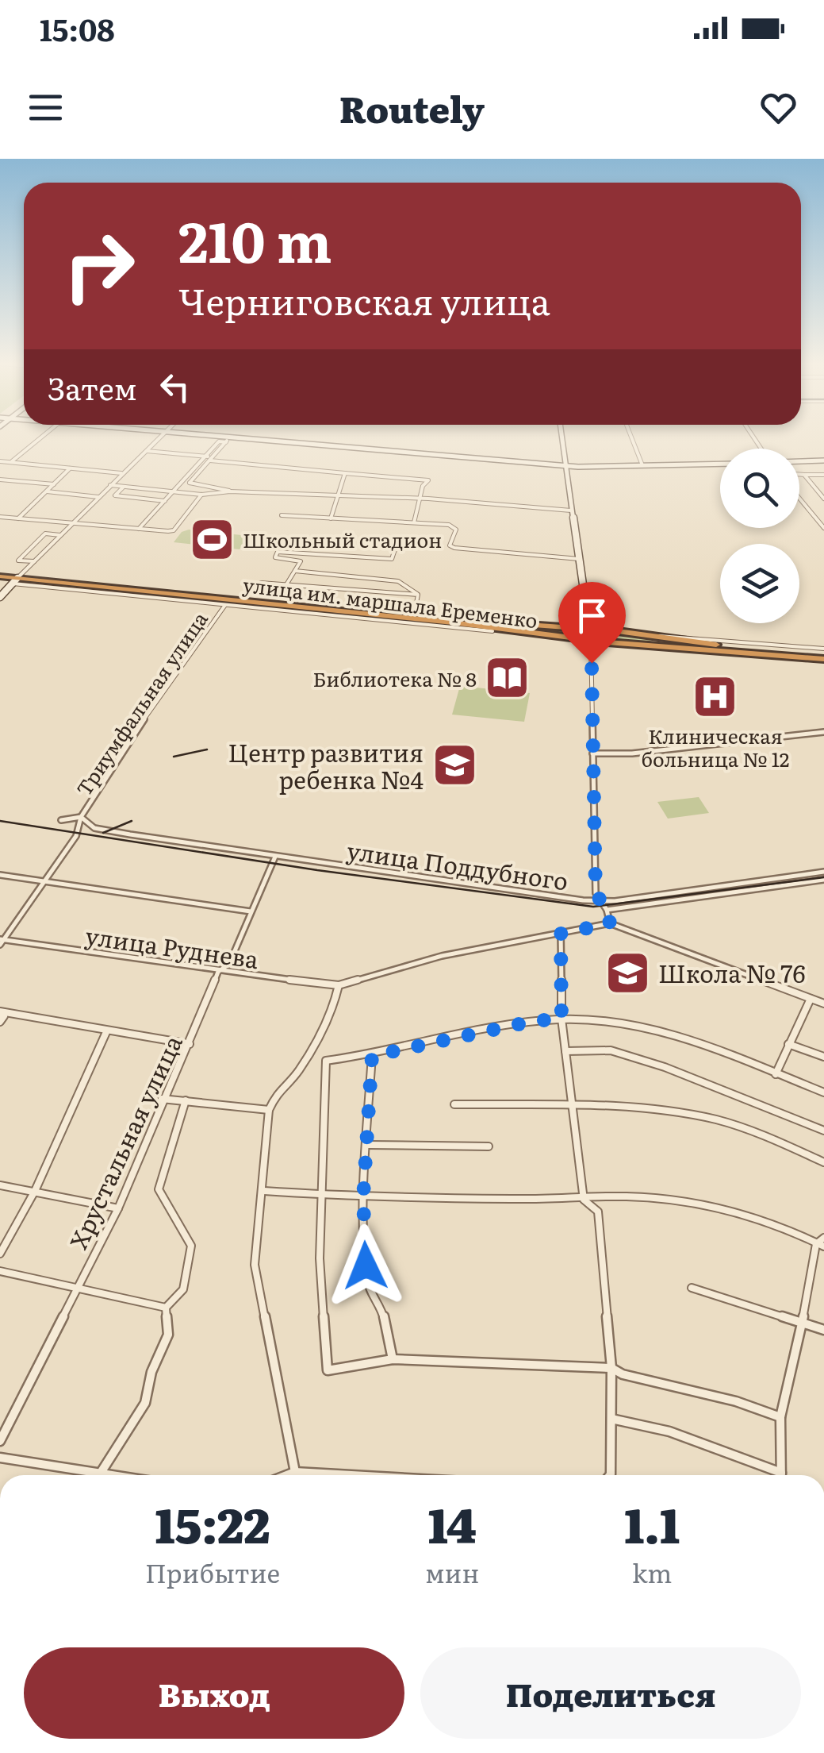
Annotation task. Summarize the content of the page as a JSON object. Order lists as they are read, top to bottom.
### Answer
{
  "streets": {
    "highway": ["улица им. маршала Еременко"],
    "street": [
      "Триумфальная улица",
      "улица Поддубного",
      "улица Руднева",
      "Хрустальная улица"
    ]
  },
  "crossings": [
    ["улица им. маршала Еременко", "Триумфальная улица"],
    ["Триумфальная улица", "улица Поддубного"],
    ["Триумфальная улица", "улица Руднева"],
    ["улица Поддубного", "Хрустальная улица"],
    ["улица Руднева", "Хрустальная улица"]
  ],
  "places": {
    "sports": ["Школьный стадион"],
    "library": ["Библиотека № 8"],
    "hospital": ["Клиническая больница № 12"],
    "school or university": ["Центр развития ребенка №4", "Школа № 76"]
  },
  "page": {
    "status": "15:08",
    "header": "Routely",
    "turn": ["210 m", "Черниговская улица"],
    "then": "Затем",
    "eta": [
      "15:22",
      "Прибытие",
      "14",
      "мин",
      "1.1",
      "km"
    ],
    "buttons": ["Выход", "Поделиться"]
  }
}
